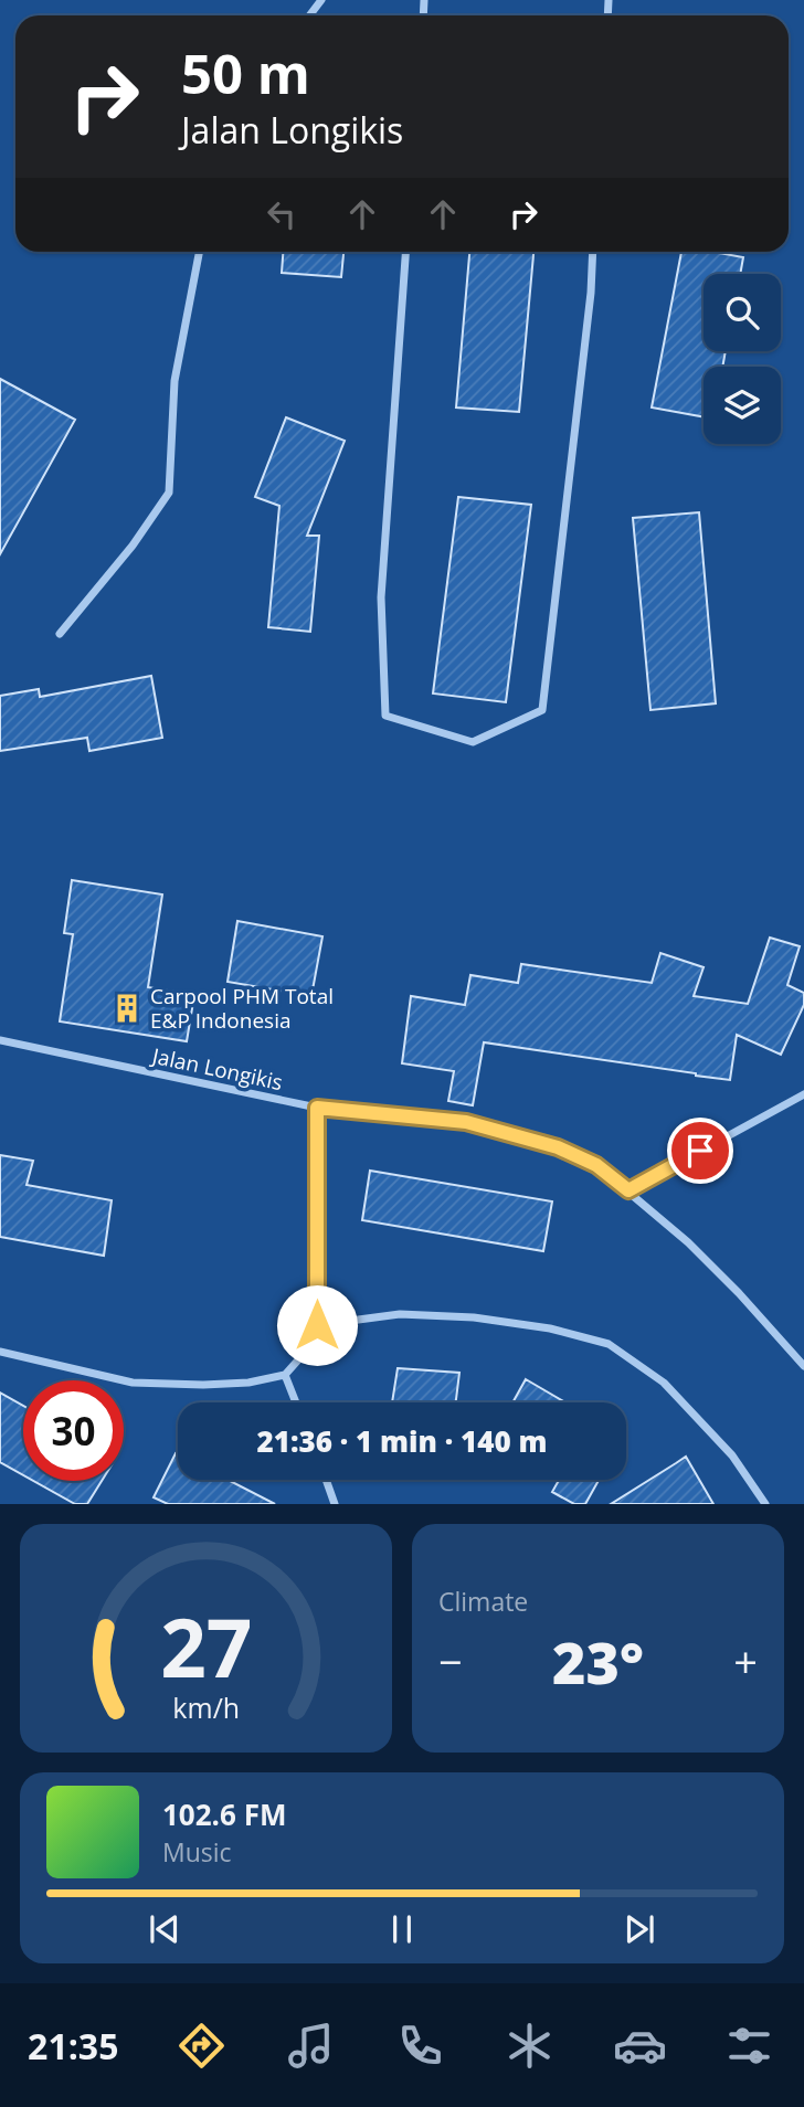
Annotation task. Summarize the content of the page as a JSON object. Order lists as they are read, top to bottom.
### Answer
{
  "streets": {
    "street": ["Jalan Longikis"]
  },
  "places": {
    "building": ["Carpool PHM Total E&P Indonesia"]
  },
  "page": {
    "turn": ["50 m", "Jalan Longikis"],
    "limit": "30",
    "trip": "21:36 · 1 min · 140 m",
    "tile": "Climate",
    "heat": ["−", "23°", "+"],
    "song": ["102.6 FM", "Music"],
    "tabs": "21:35",
    "gauge": ["27", "km/h"]
  }
}
